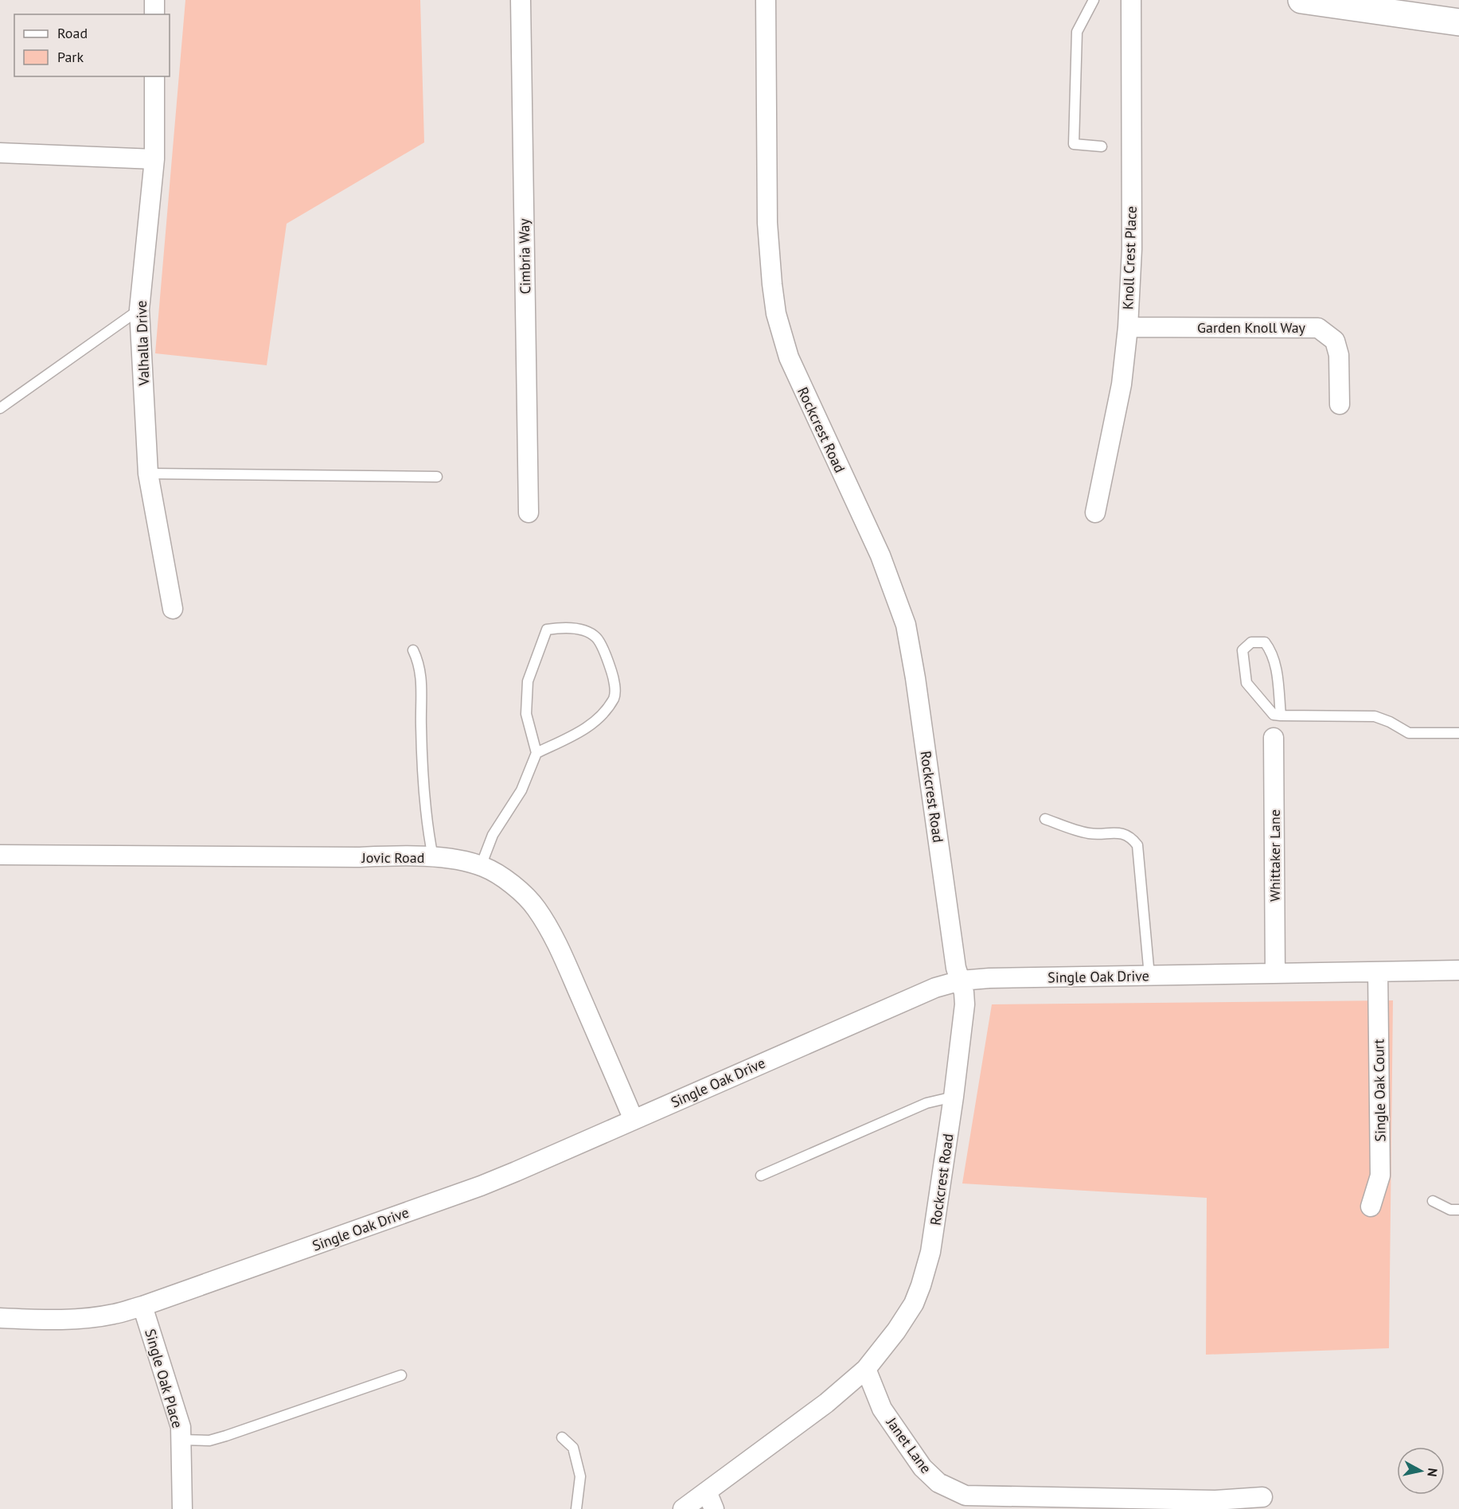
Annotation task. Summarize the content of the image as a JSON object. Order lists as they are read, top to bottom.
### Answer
{
  "streets": {
    "street": [
      "Cimbria Way",
      "Knoll Crest Place",
      "Garden Knoll Way",
      "Valhalla Drive",
      "Rockcrest Road",
      "Whittaker Lane",
      "Jovic Road",
      "Single Oak Drive",
      "Single Oak Court",
      "Single Oak Place",
      "Janet Lane"
    ]
  },
  "crossings": [
    ["Knoll Crest Place", "Garden Knoll Way"],
    ["Rockcrest Road", "Single Oak Drive"],
    ["Rockcrest Road", "Janet Lane"],
    ["Whittaker Lane", "Single Oak Drive"],
    ["Jovic Road", "Single Oak Drive"],
    ["Single Oak Drive", "Single Oak Court"],
    ["Single Oak Drive", "Single Oak Place"]
  ],
  "legend": ["Road", "Park"],
  "north": "right"
}
